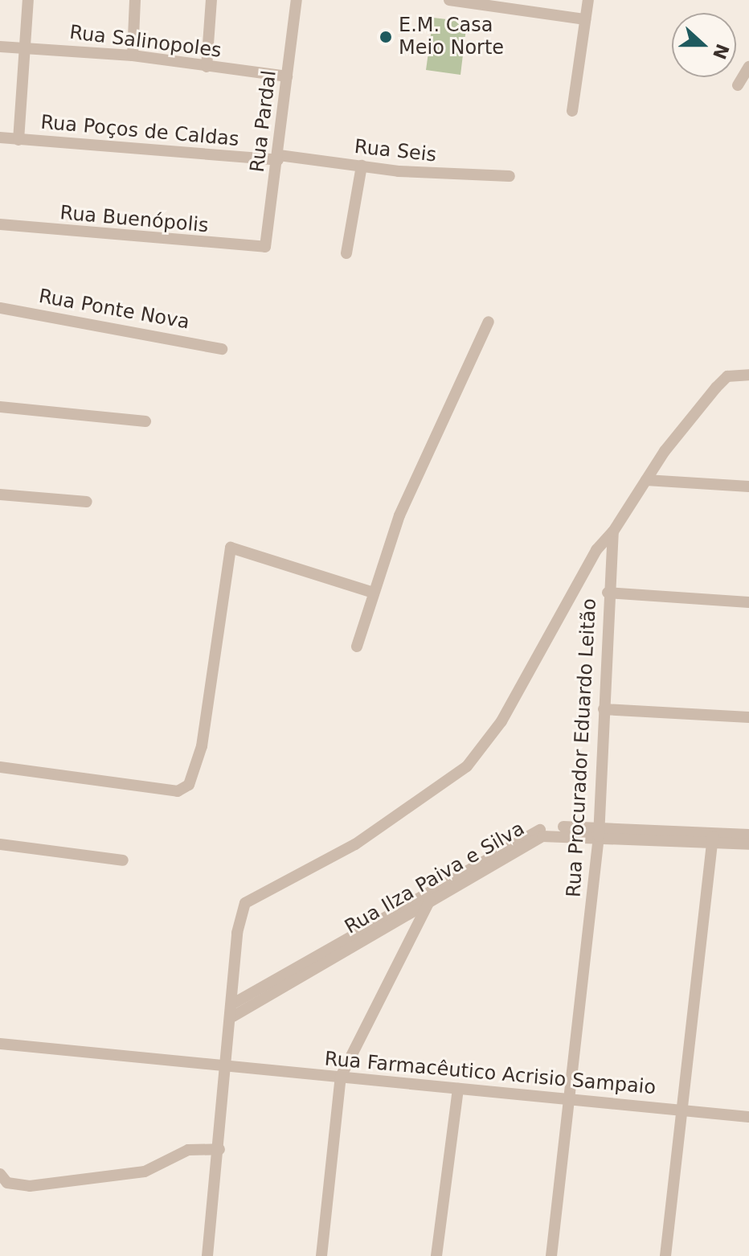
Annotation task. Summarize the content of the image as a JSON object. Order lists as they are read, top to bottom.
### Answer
{
  "streets": {
    "street": [
      "Rua Salinopoles",
      "Rua Pardal",
      "Rua Poços de Caldas",
      "Rua Seis",
      "Rua Buenópolis",
      "Rua Ponte Nova",
      "Rua Procurador Eduardo Leitão",
      "Rua Ilza Paiva e Silva",
      "Rua Farmacêutico Acrisio Sampaio"
    ]
  },
  "crossings": [
    ["Rua Salinopoles", "Rua Pardal"],
    ["Rua Pardal", "Rua Poços de Caldas"],
    ["Rua Pardal", "Rua Seis"],
    ["Rua Pardal", "Rua Buenópolis"],
    ["Rua Poços de Caldas", "Rua Seis"],
    ["Rua Procurador Eduardo Leitão", "Rua Ilza Paiva e Silva"],
    ["Rua Procurador Eduardo Leitão", "Rua Farmacêutico Acrisio Sampaio"]
  ],
  "places": ["E.M. Casa Meio Norte"],
  "north": "right"
}
